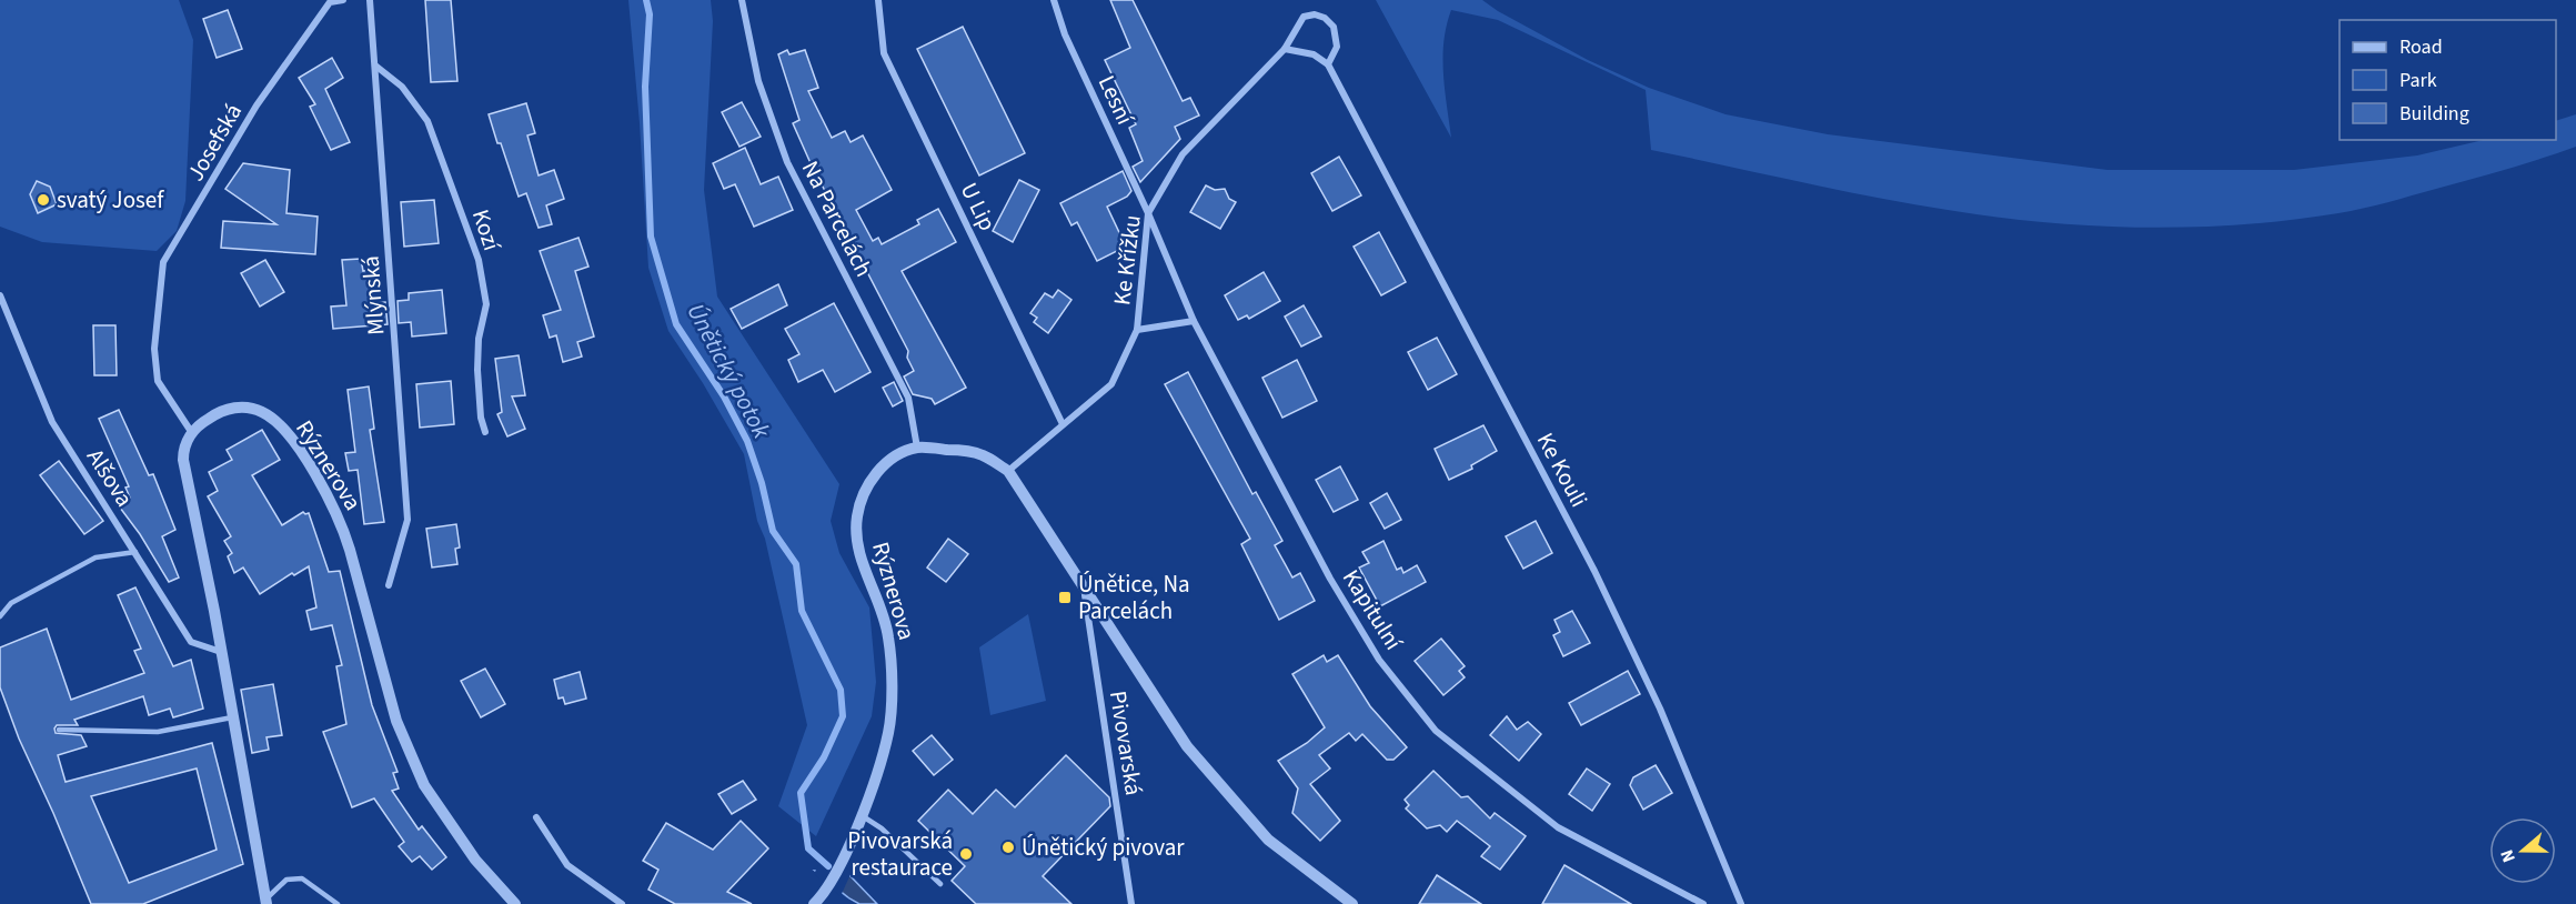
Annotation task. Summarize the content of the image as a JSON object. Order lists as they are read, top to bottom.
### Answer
{
  "streets": {
    "street": [
      "Lesní",
      "Josefská",
      "U Lip",
      "Na Parcelách",
      "Kozí",
      "Ke Křížku",
      "Mlýnská",
      "Rýznerova",
      "Ke Kouli",
      "Alšova",
      "Kapitulní",
      "Pivovarská"
    ]
  },
  "crossings": [
    ["Lesní", "Ke Křížku"],
    ["Lesní", "Kapitulní"],
    ["Josefská", "Rýznerova"],
    ["U Lip", "Ke Křížku"],
    ["Na Parcelách", "Rýznerova"],
    ["Kozí", "Mlýnská"],
    ["Ke Křížku", "Kapitulní"]
  ],
  "water": ["Únětický potok"],
  "places": {
    "other": ["svatý Josef", "Únětický pivovar", "Pivovarská restaurace"],
    "transit": ["Únětice, Na Parcelách"]
  },
  "legend": ["Road", "Park", "Building"],
  "north": "left"
}
